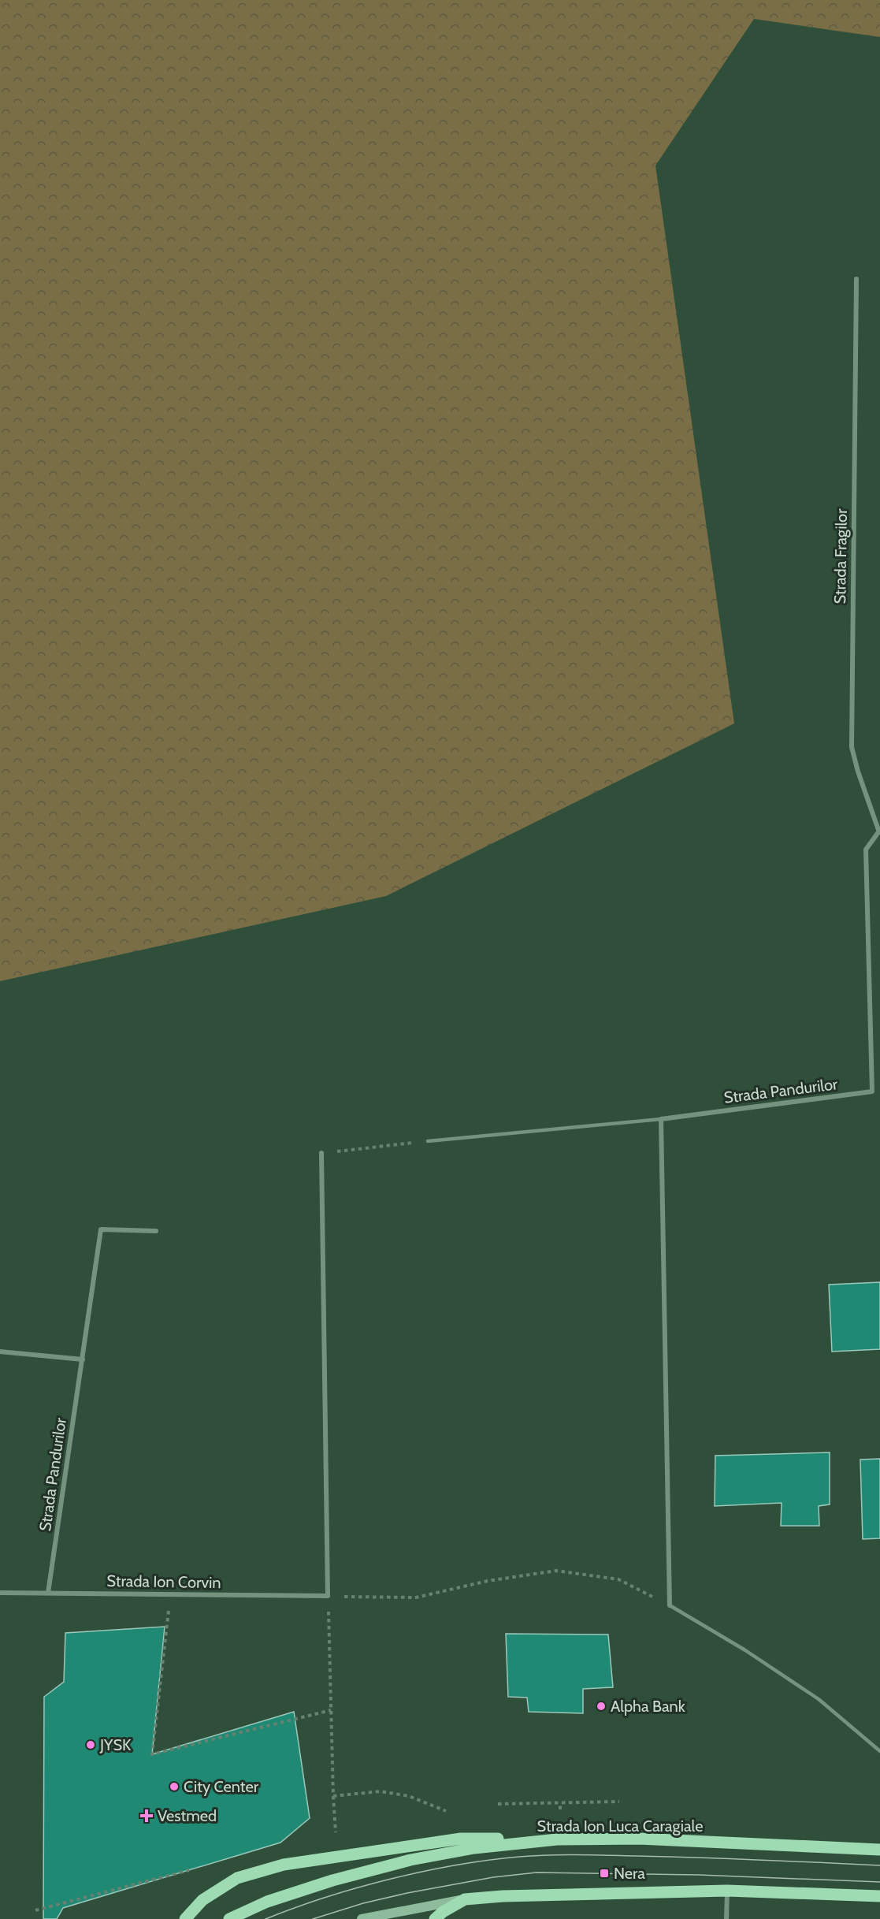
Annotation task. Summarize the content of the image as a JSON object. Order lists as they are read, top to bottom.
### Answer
{
  "streets": {
    "main road": ["Strada Ion Luca Caragiale"],
    "street": ["Strada Fragilor", "Strada Pandurilor", "Strada Ion Corvin"]
  },
  "crossings": [
    ["Strada Fragilor", "Strada Pandurilor"],
    ["Strada Pandurilor", "Strada Ion Corvin"]
  ],
  "places": {
    "other": ["Alpha Bank", "JYSK", "City Center"],
    "health": ["Vestmed"],
    "transit": ["Nera"]
  }
}
